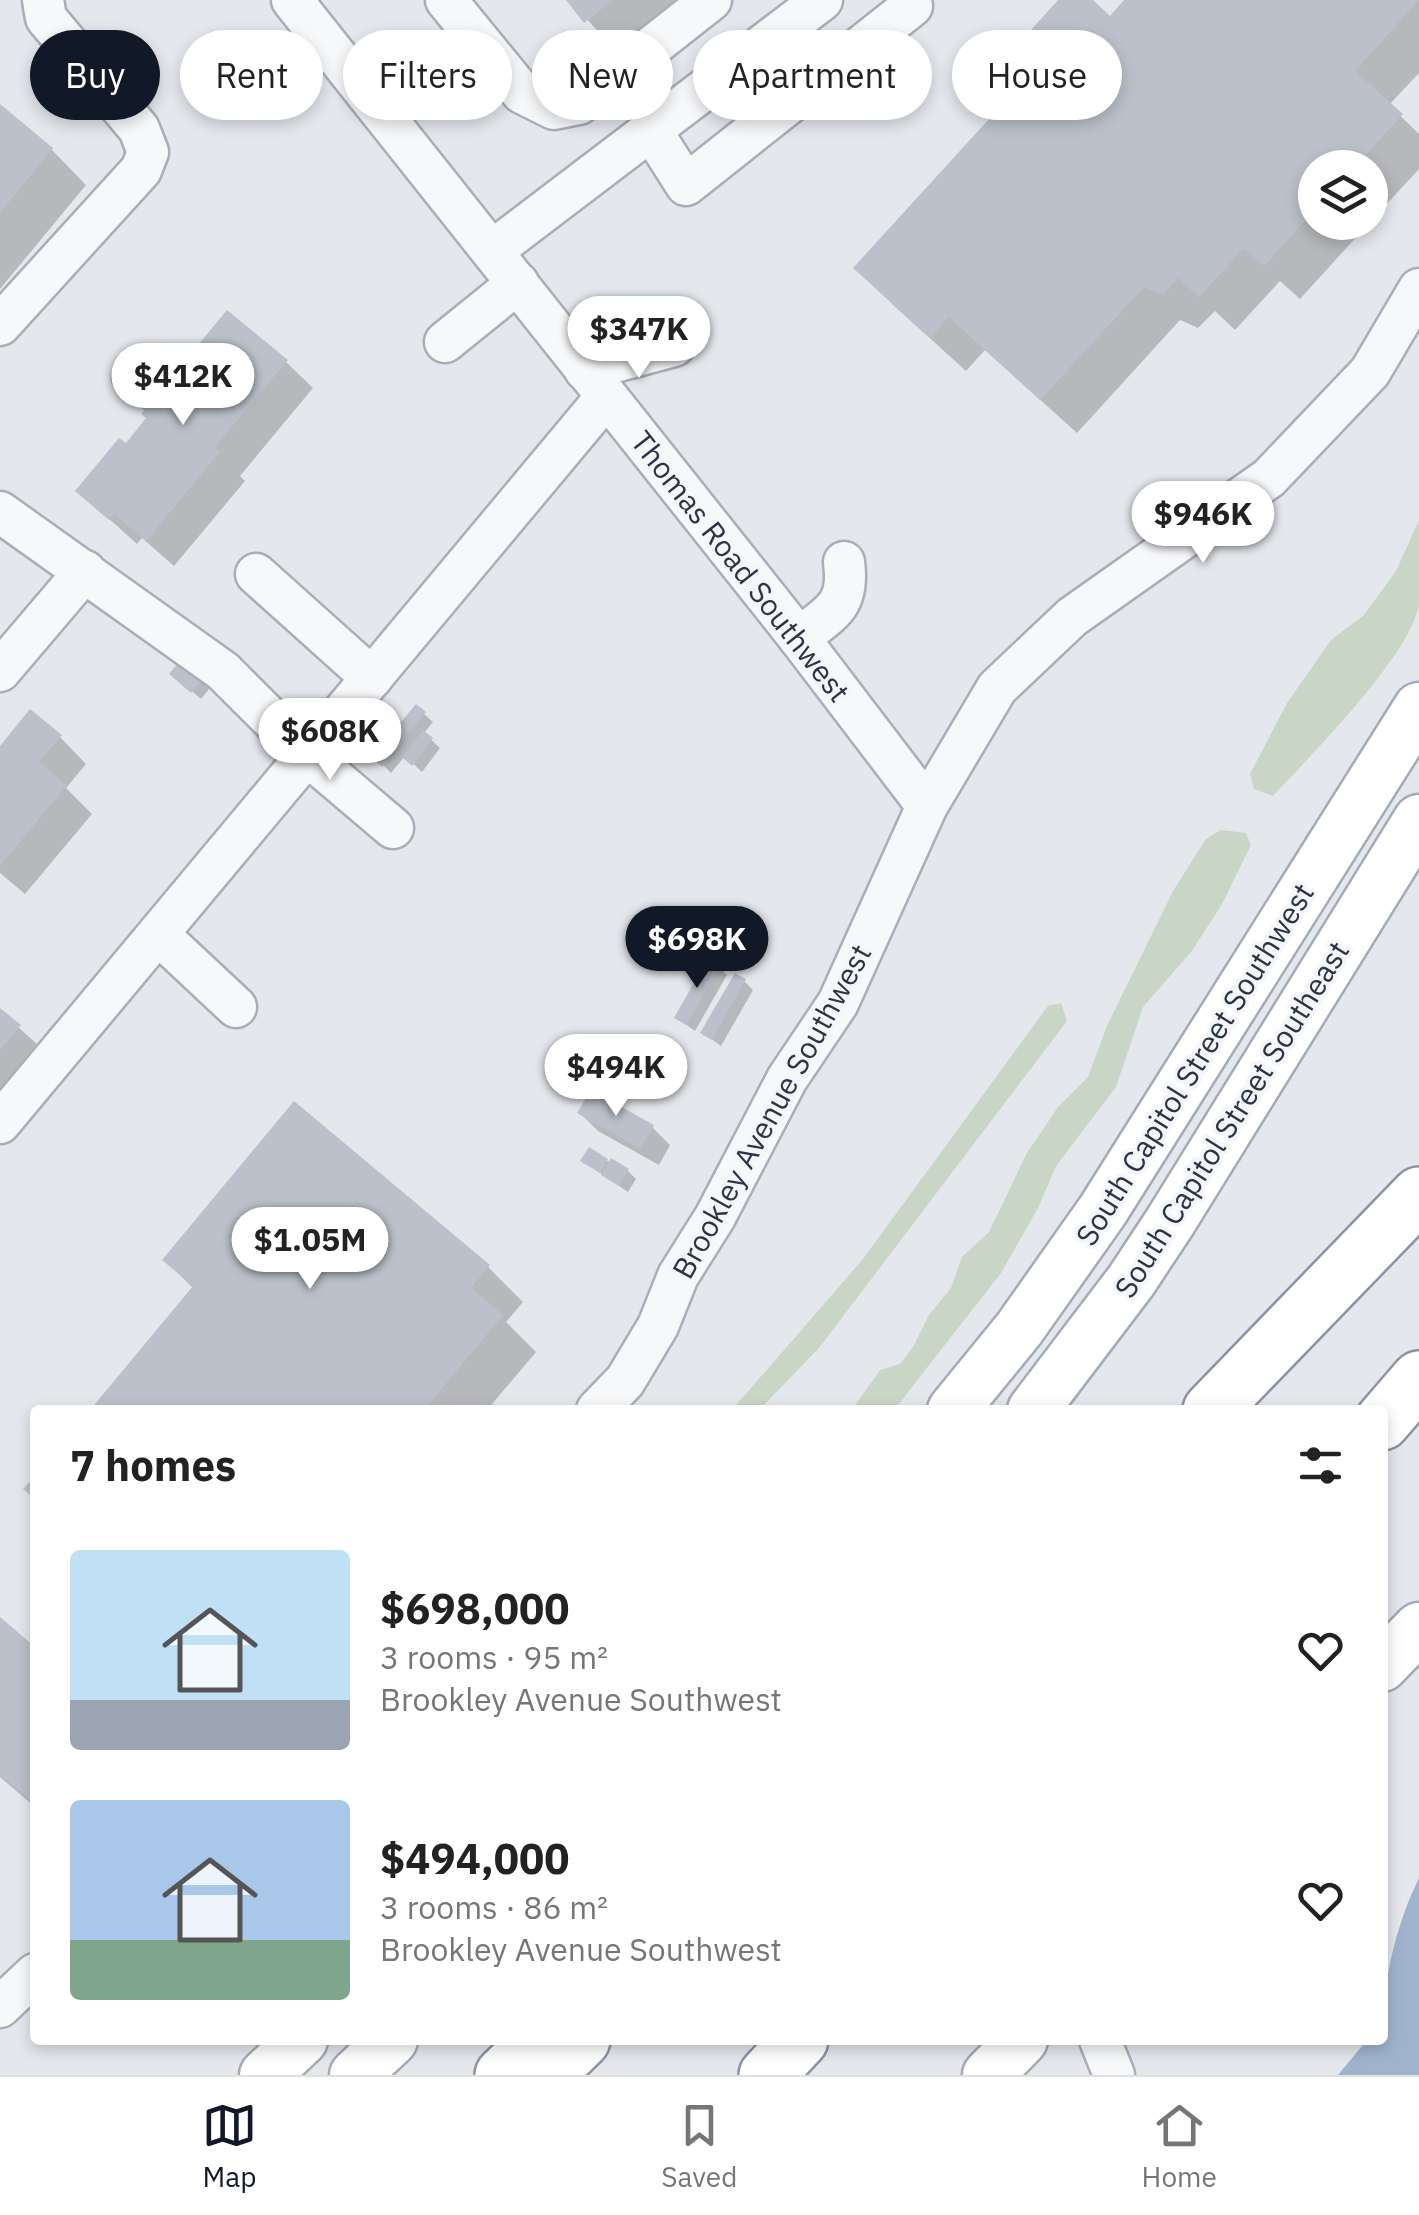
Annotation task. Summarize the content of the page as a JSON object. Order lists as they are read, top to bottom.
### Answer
{
  "streets": {
    "main road": ["South Capitol Street Southwest", "South Capitol Street Southeast"],
    "street": ["Thomas Road Southwest", "Brookley Avenue Southwest"]
  },
  "crossings": [
    ["Thomas Road Southwest", "Brookley Avenue Southwest"]
  ],
  "page": {
    "chip": [
      "Buy",
      "Rent",
      "Filters",
      "New",
      "Apartment",
      "House"
    ],
    "price": [
      "$347K",
      "$412K",
      "$946K",
      "$608K",
      "$698K",
      "$494K",
      "$1.05M"
    ],
    "heading": "7 homes",
    "list": [
      {
        "name": "$698,000",
        "note": "3 rooms · 95 m² · Brookley Avenue Southwest"
      },
      {
        "name": "$494,000",
        "note": "3 rooms · 86 m² · Brookley Avenue Southwest"
      }
    ],
    "tabs": ["Map", "Saved", "Home"]
  }
}
